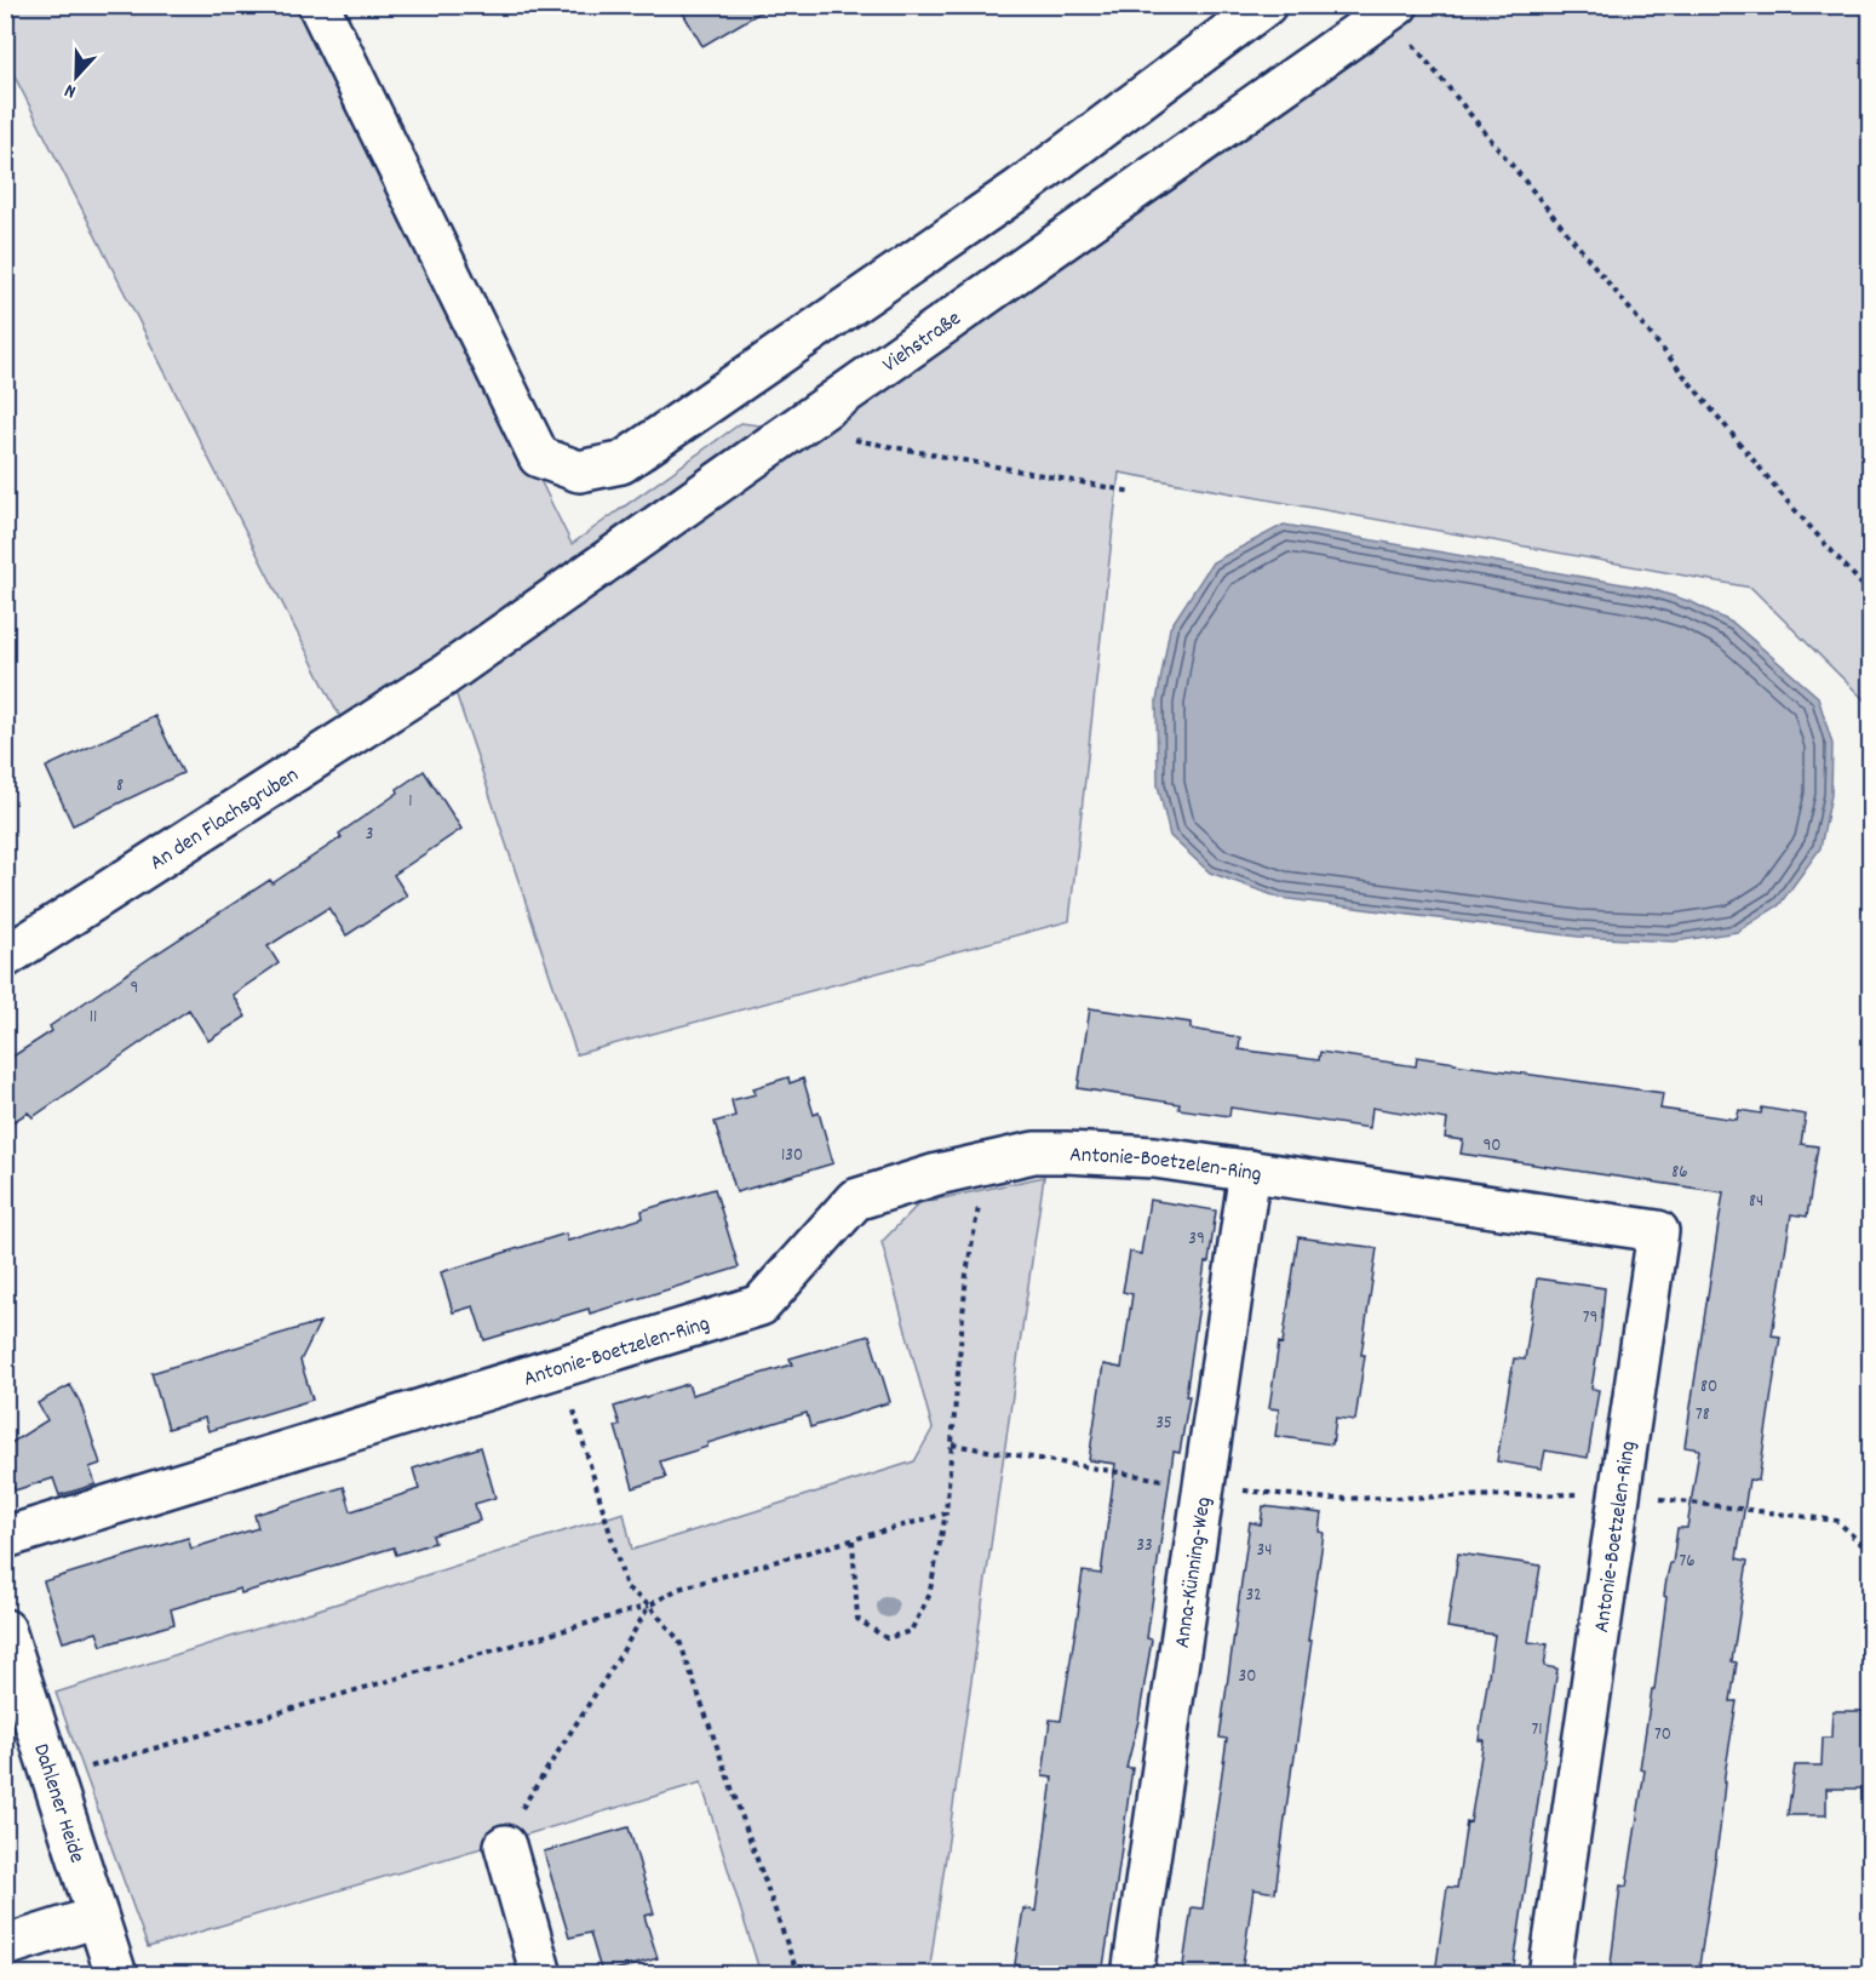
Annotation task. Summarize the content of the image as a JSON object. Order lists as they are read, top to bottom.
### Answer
{
  "streets": {
    "street": [
      "Viehstraße",
      "An den Flachsgruben",
      "Antonie-Boetzelen-Ring",
      "Anna-Künning-Weg",
      "Dahlener Heide"
    ]
  },
  "crossings": [
    ["Viehstraße", "An den Flachsgruben"],
    ["Antonie-Boetzelen-Ring", "Anna-Künning-Weg"]
  ],
  "house_numbers": [
    "8",
    "1",
    "3",
    "9",
    "11",
    "90",
    "130",
    "86",
    "84",
    "39",
    "79",
    "80",
    "78",
    "35",
    "33",
    "34",
    "76",
    "32",
    "30",
    "71",
    "70"
  ],
  "north": "bottom"
}
